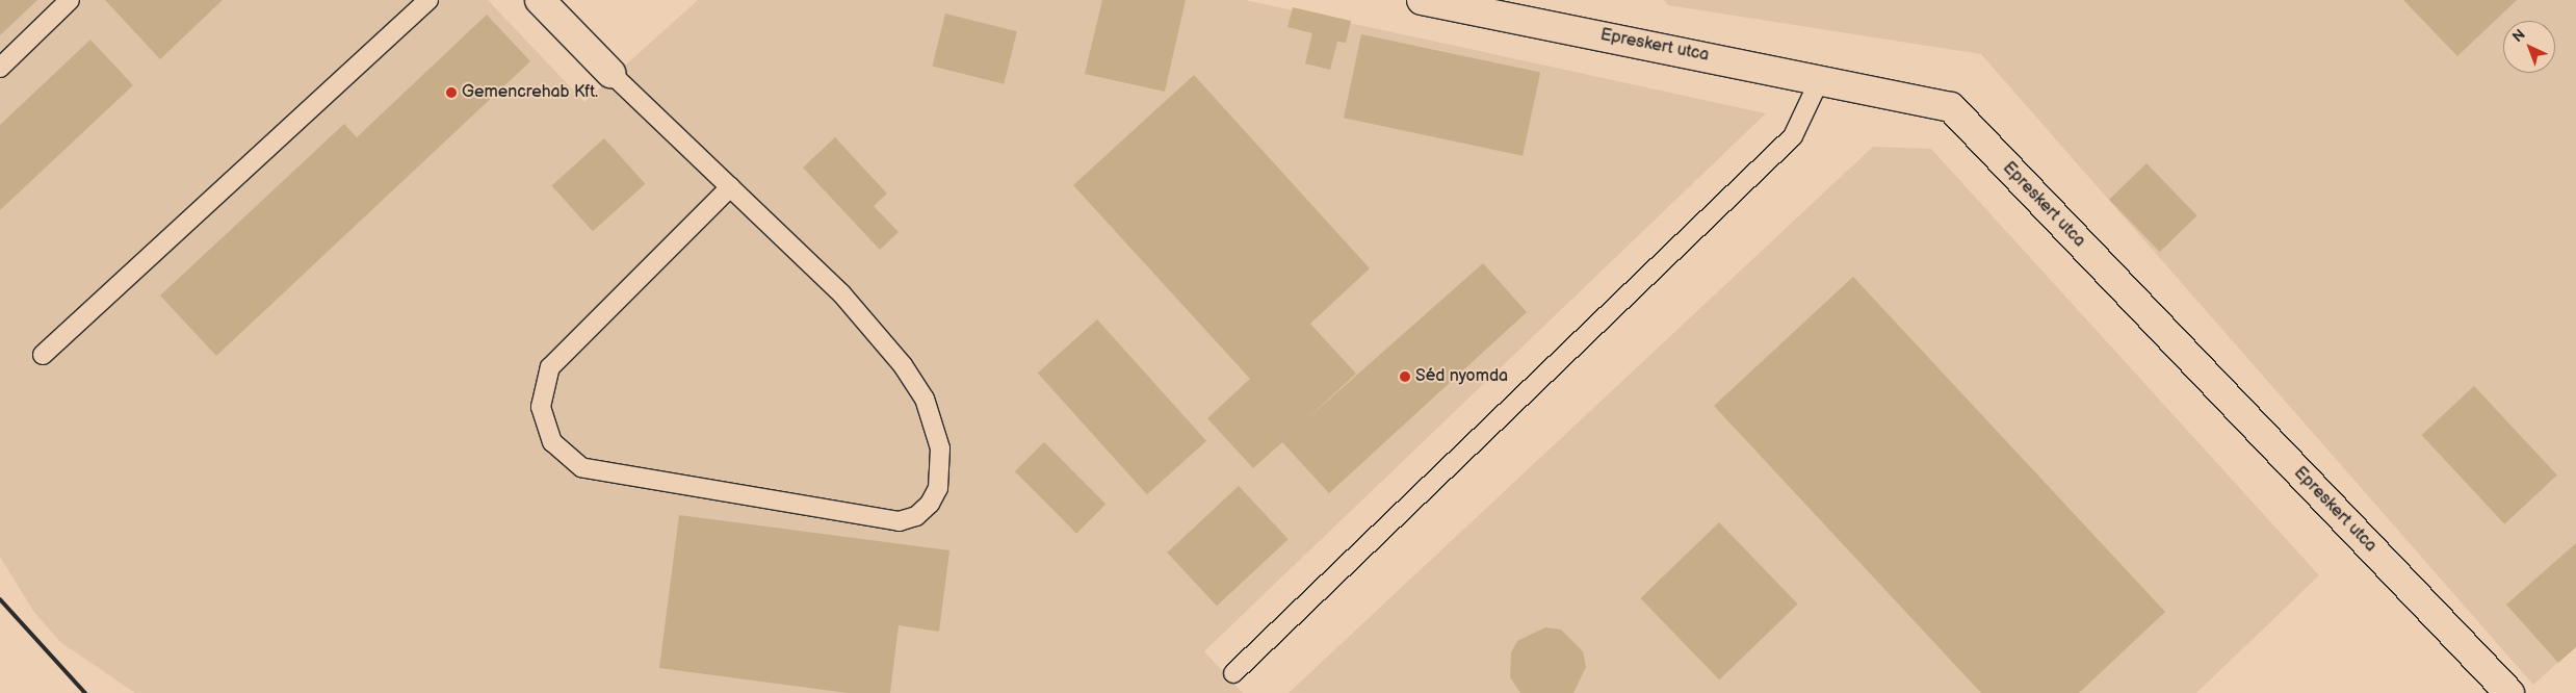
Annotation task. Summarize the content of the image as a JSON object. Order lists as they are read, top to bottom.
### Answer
{
  "streets": {
    "street": ["Epreskert utca"]
  },
  "places": ["Gemencrehab Kft.", "Séd nyomda"],
  "north": "top left"
}
